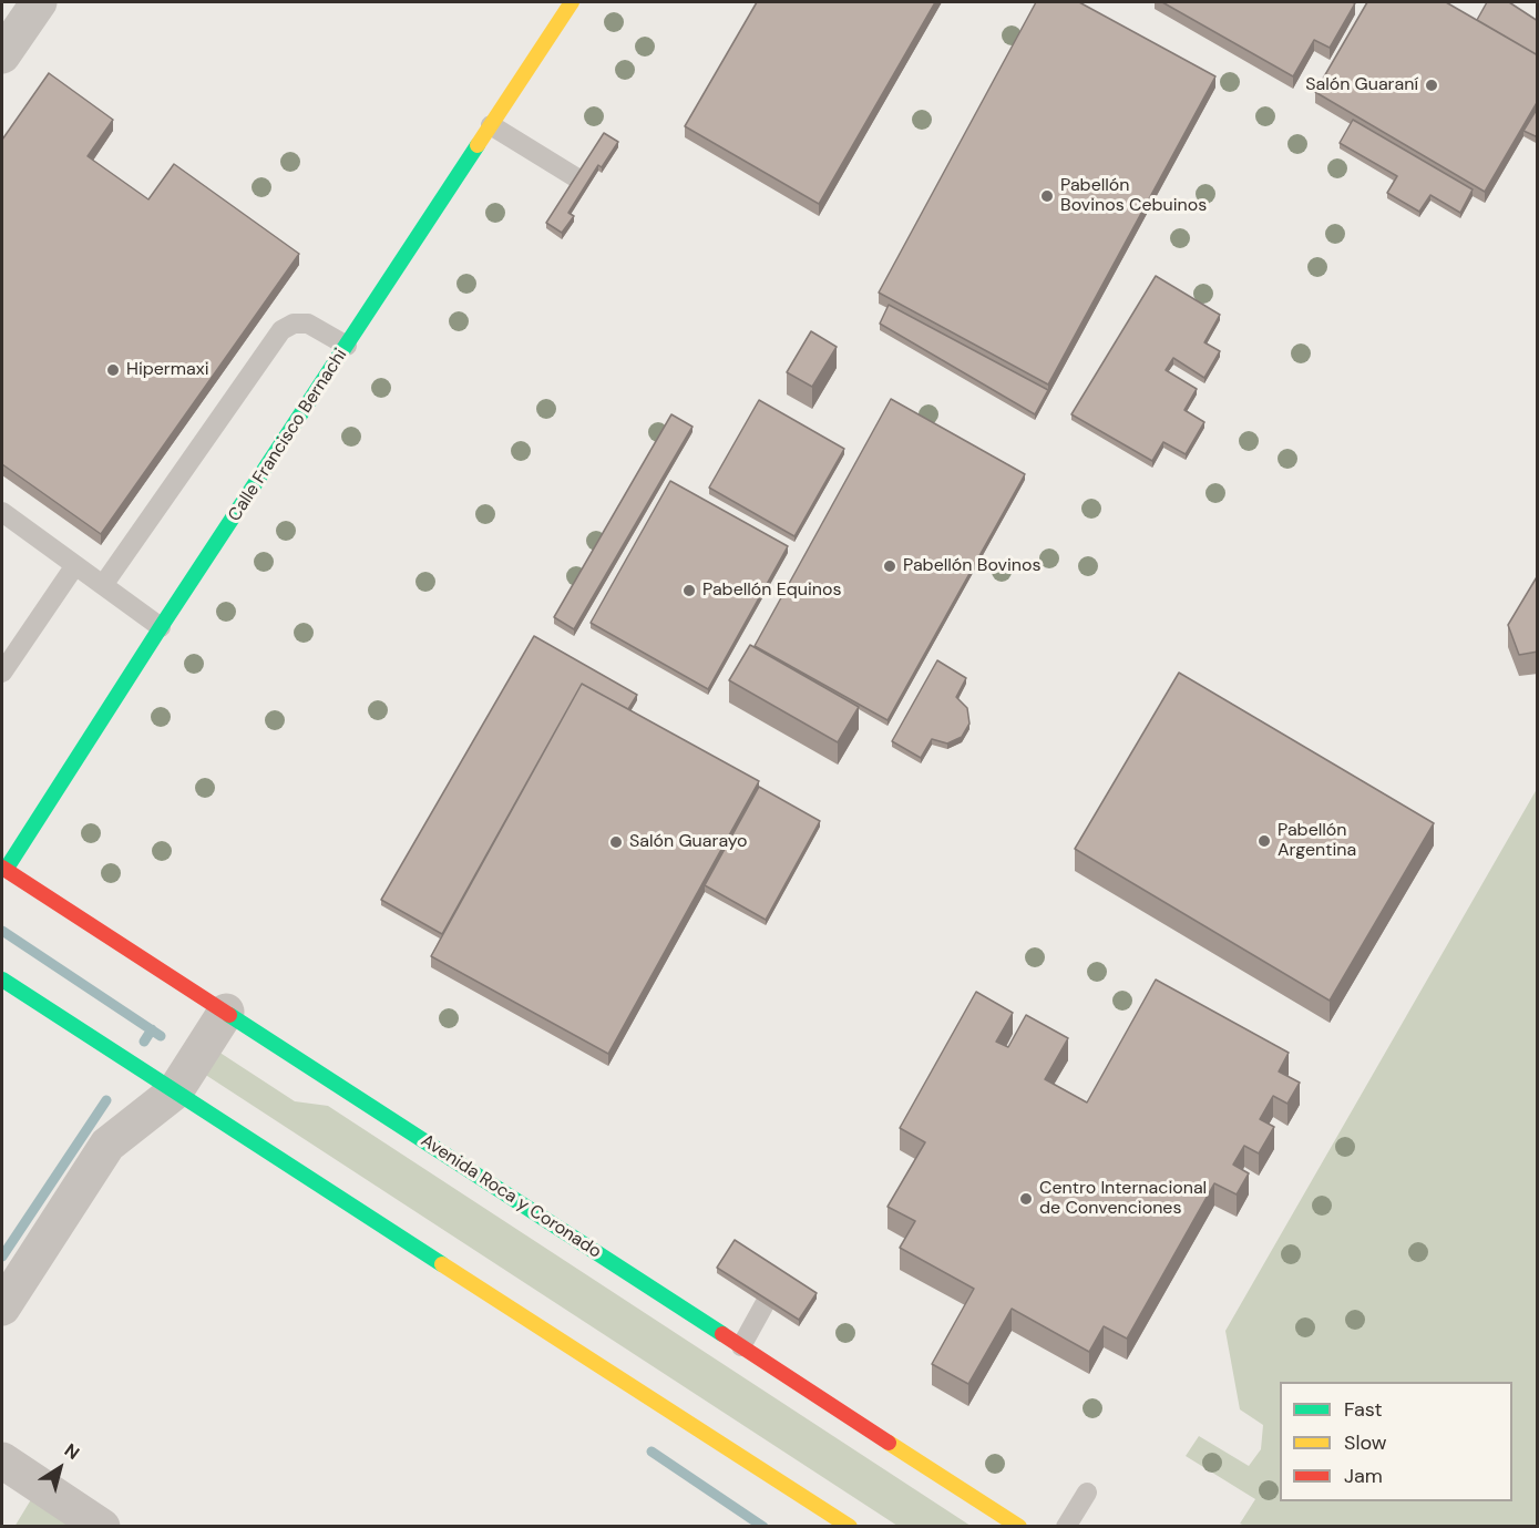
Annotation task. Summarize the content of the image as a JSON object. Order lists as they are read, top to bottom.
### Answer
{
  "streets": {
    "main road": ["Calle Francisco Bernachi", "Avenida Roca y Coronado"]
  },
  "crossings": [
    ["Calle Francisco Bernachi", "Avenida Roca y Coronado"]
  ],
  "places": [
    "Salón Guaraní",
    "Pabellón Bovinos Cebuinos",
    "Hipermaxi",
    "Pabellón Bovinos",
    "Pabellón Equinos",
    "Pabellón Argentina",
    "Salón Guarayo",
    "Centro Internacional de Convenciones"
  ],
  "legend": ["Fast", "Slow", "Jam"],
  "north": "top right"
}
